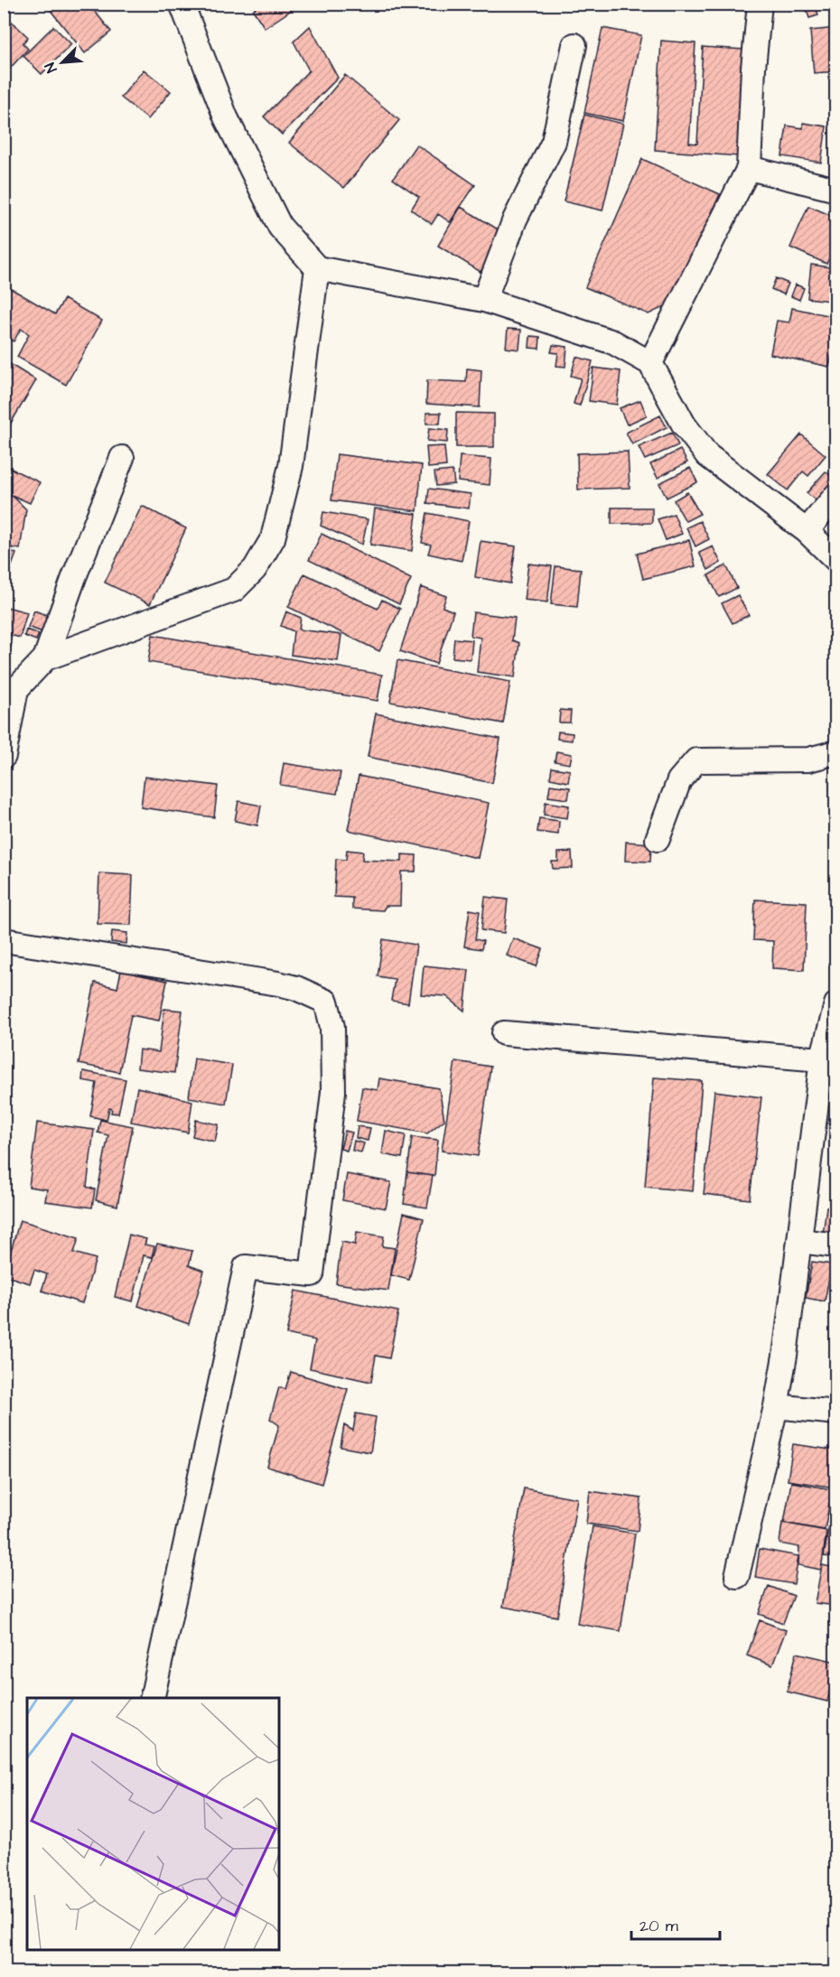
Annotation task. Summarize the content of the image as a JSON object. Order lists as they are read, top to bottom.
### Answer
{
  "scale_bar": "20 m",
  "north": "bottom left"
}
